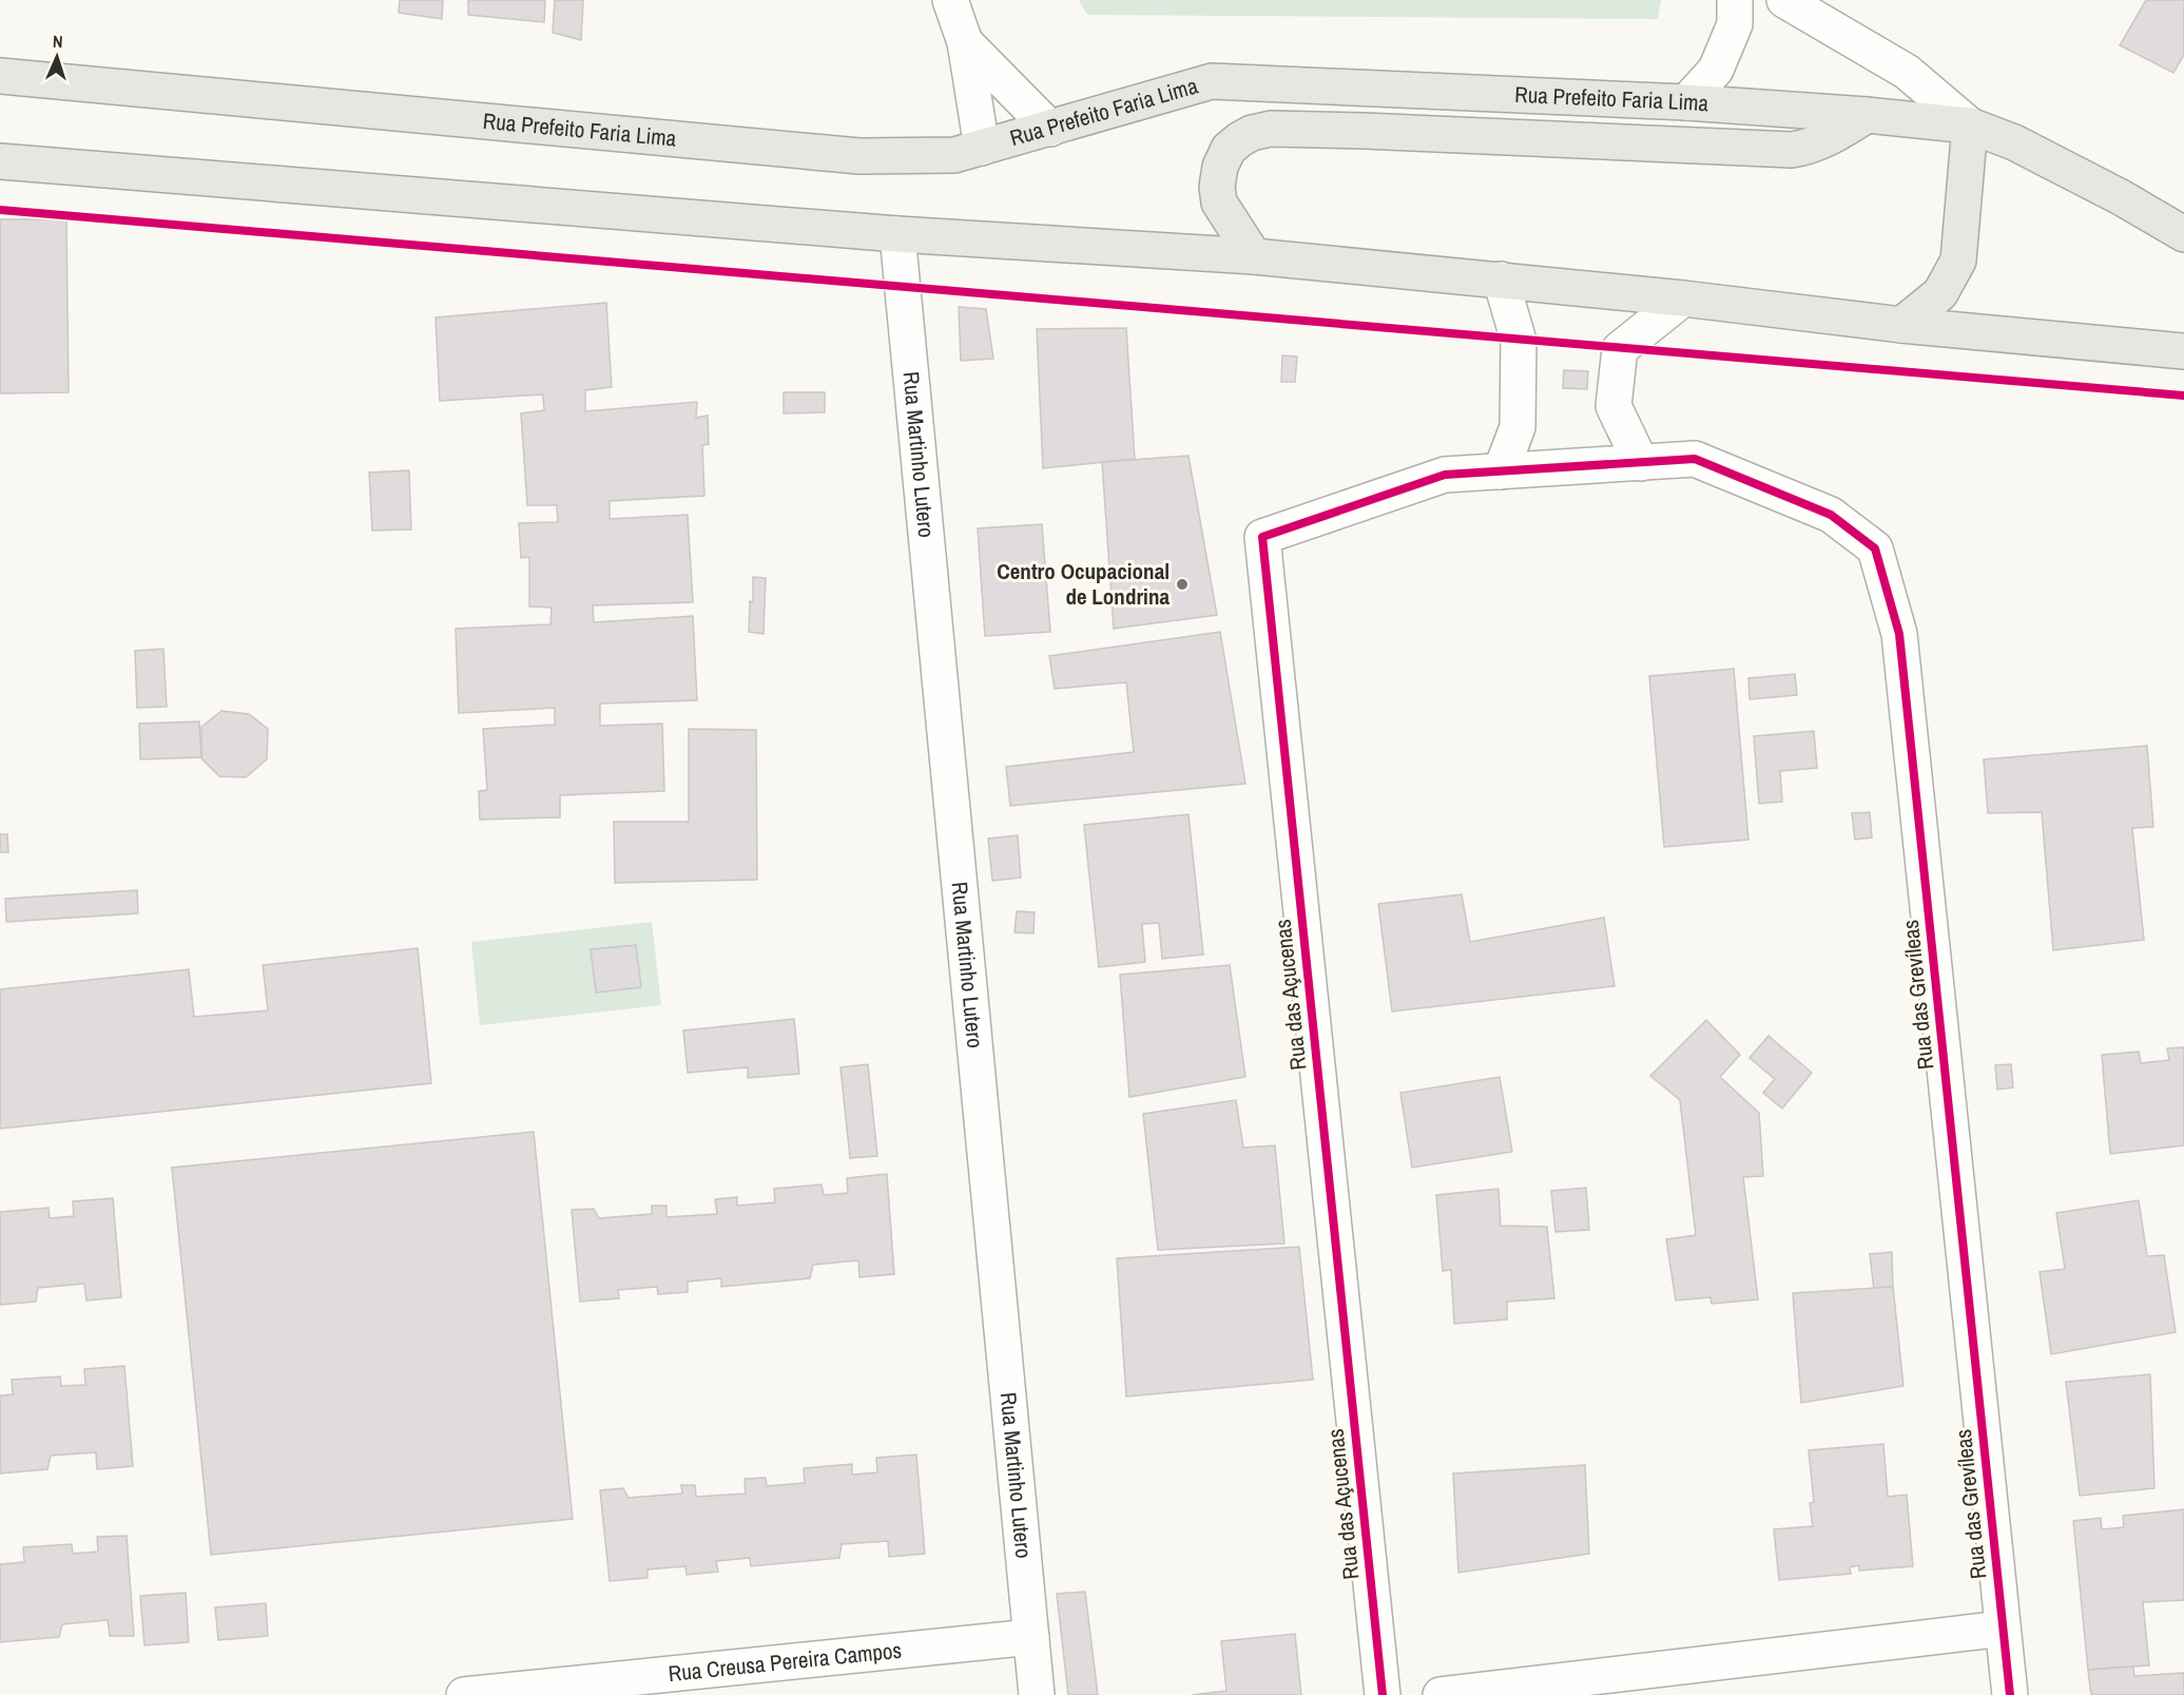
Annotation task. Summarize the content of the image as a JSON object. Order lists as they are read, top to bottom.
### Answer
{
  "streets": {
    "main road": ["Rua Prefeito Faria Lima"],
    "street": [
      "Rua Martinho Lutero",
      "Rua das Açucenas",
      "Rua das Grevíleas",
      "Rua Creusa Pereira Campos"
    ]
  },
  "crossings": [
    ["Rua Martinho Lutero", "Rua Creusa Pereira Campos"],
    ["Rua das Açucenas", "Rua das Grevíleas"]
  ],
  "places": ["Centro Ocupacional de Londrina"],
  "north": "top"
}
